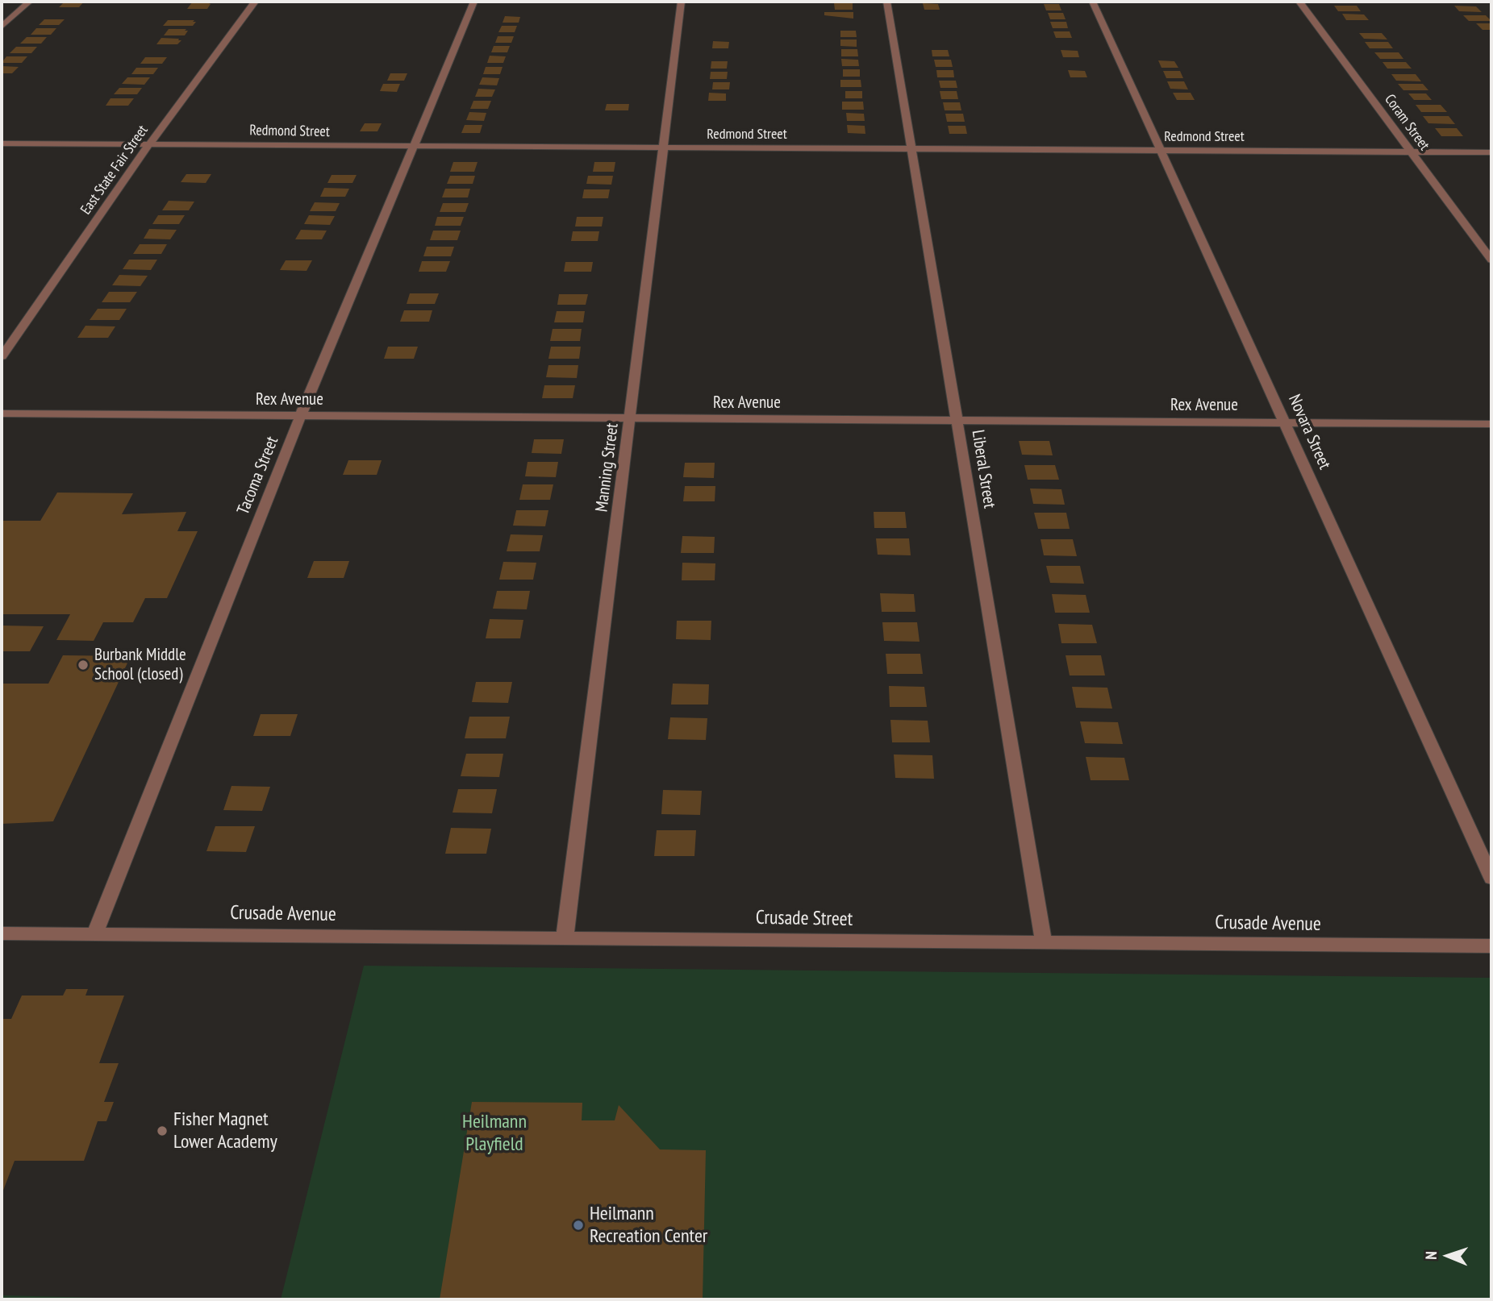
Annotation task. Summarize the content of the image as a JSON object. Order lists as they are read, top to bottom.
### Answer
{
  "streets": {
    "street": [
      "Coram Street",
      "Redmond Street",
      "East State Fair Street",
      "Rex Avenue",
      "Novara Street",
      "Manning Street",
      "Liberal Street",
      "Tacoma Street",
      "Crusade Avenue",
      "Crusade Street"
    ]
  },
  "crossings": [
    ["Coram Street", "Redmond Street"],
    ["Redmond Street", "East State Fair Street"],
    ["Redmond Street", "Novara Street"],
    ["Redmond Street", "Manning Street"],
    ["Redmond Street", "Liberal Street"],
    ["Redmond Street", "Tacoma Street"],
    ["Rex Avenue", "Novara Street"],
    ["Rex Avenue", "Manning Street"],
    ["Rex Avenue", "Liberal Street"],
    ["Rex Avenue", "Tacoma Street"],
    ["Manning Street", "Crusade Avenue"],
    ["Manning Street", "Crusade Street"],
    ["Liberal Street", "Crusade Avenue"],
    ["Liberal Street", "Crusade Street"],
    ["Tacoma Street", "Crusade Avenue"],
    ["Crusade Avenue", "Crusade Street"]
  ],
  "parks": ["Heilmann Playfield"],
  "places": ["Burbank Middle School (closed)", "Fisher Magnet Lower Academy", "Heilmann Recreation Center"],
  "north": "left"
}
